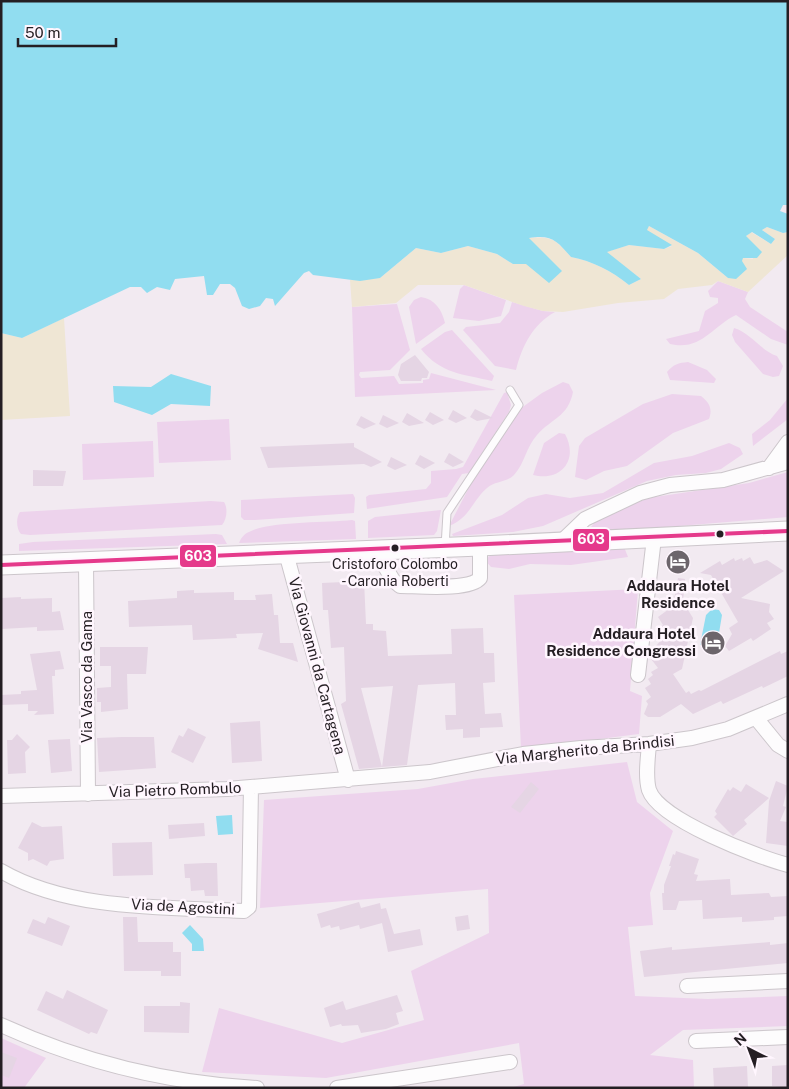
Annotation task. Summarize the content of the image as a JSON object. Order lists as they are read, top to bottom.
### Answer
{
  "streets": {
    "street": [
      "Via Giovanni da Cartagena",
      "Via Vasco da Gama",
      "Via Margherito da Brindisi",
      "Via Pietro Rombulo",
      "Via de Agostini"
    ]
  },
  "crossings": [
    ["Via Giovanni da Cartagena", "Via Margherito da Brindisi"],
    ["Via Giovanni da Cartagena", "Via Pietro Rombulo"],
    ["Via Vasco da Gama", "Via Pietro Rombulo"],
    ["Via Margherito da Brindisi", "Via Pietro Rombulo"],
    ["Via Pietro Rombulo", "Via de Agostini"]
  ],
  "places": {
    "other": ["Cristoforo Colombo - Caronia Roberti"],
    "hotel": ["Addaura Hotel Residence", "Addaura Hotel Residence Congressi"]
  },
  "lines": ["transit line 603"],
  "scale_bar": "50 m",
  "north": "top left"
}
